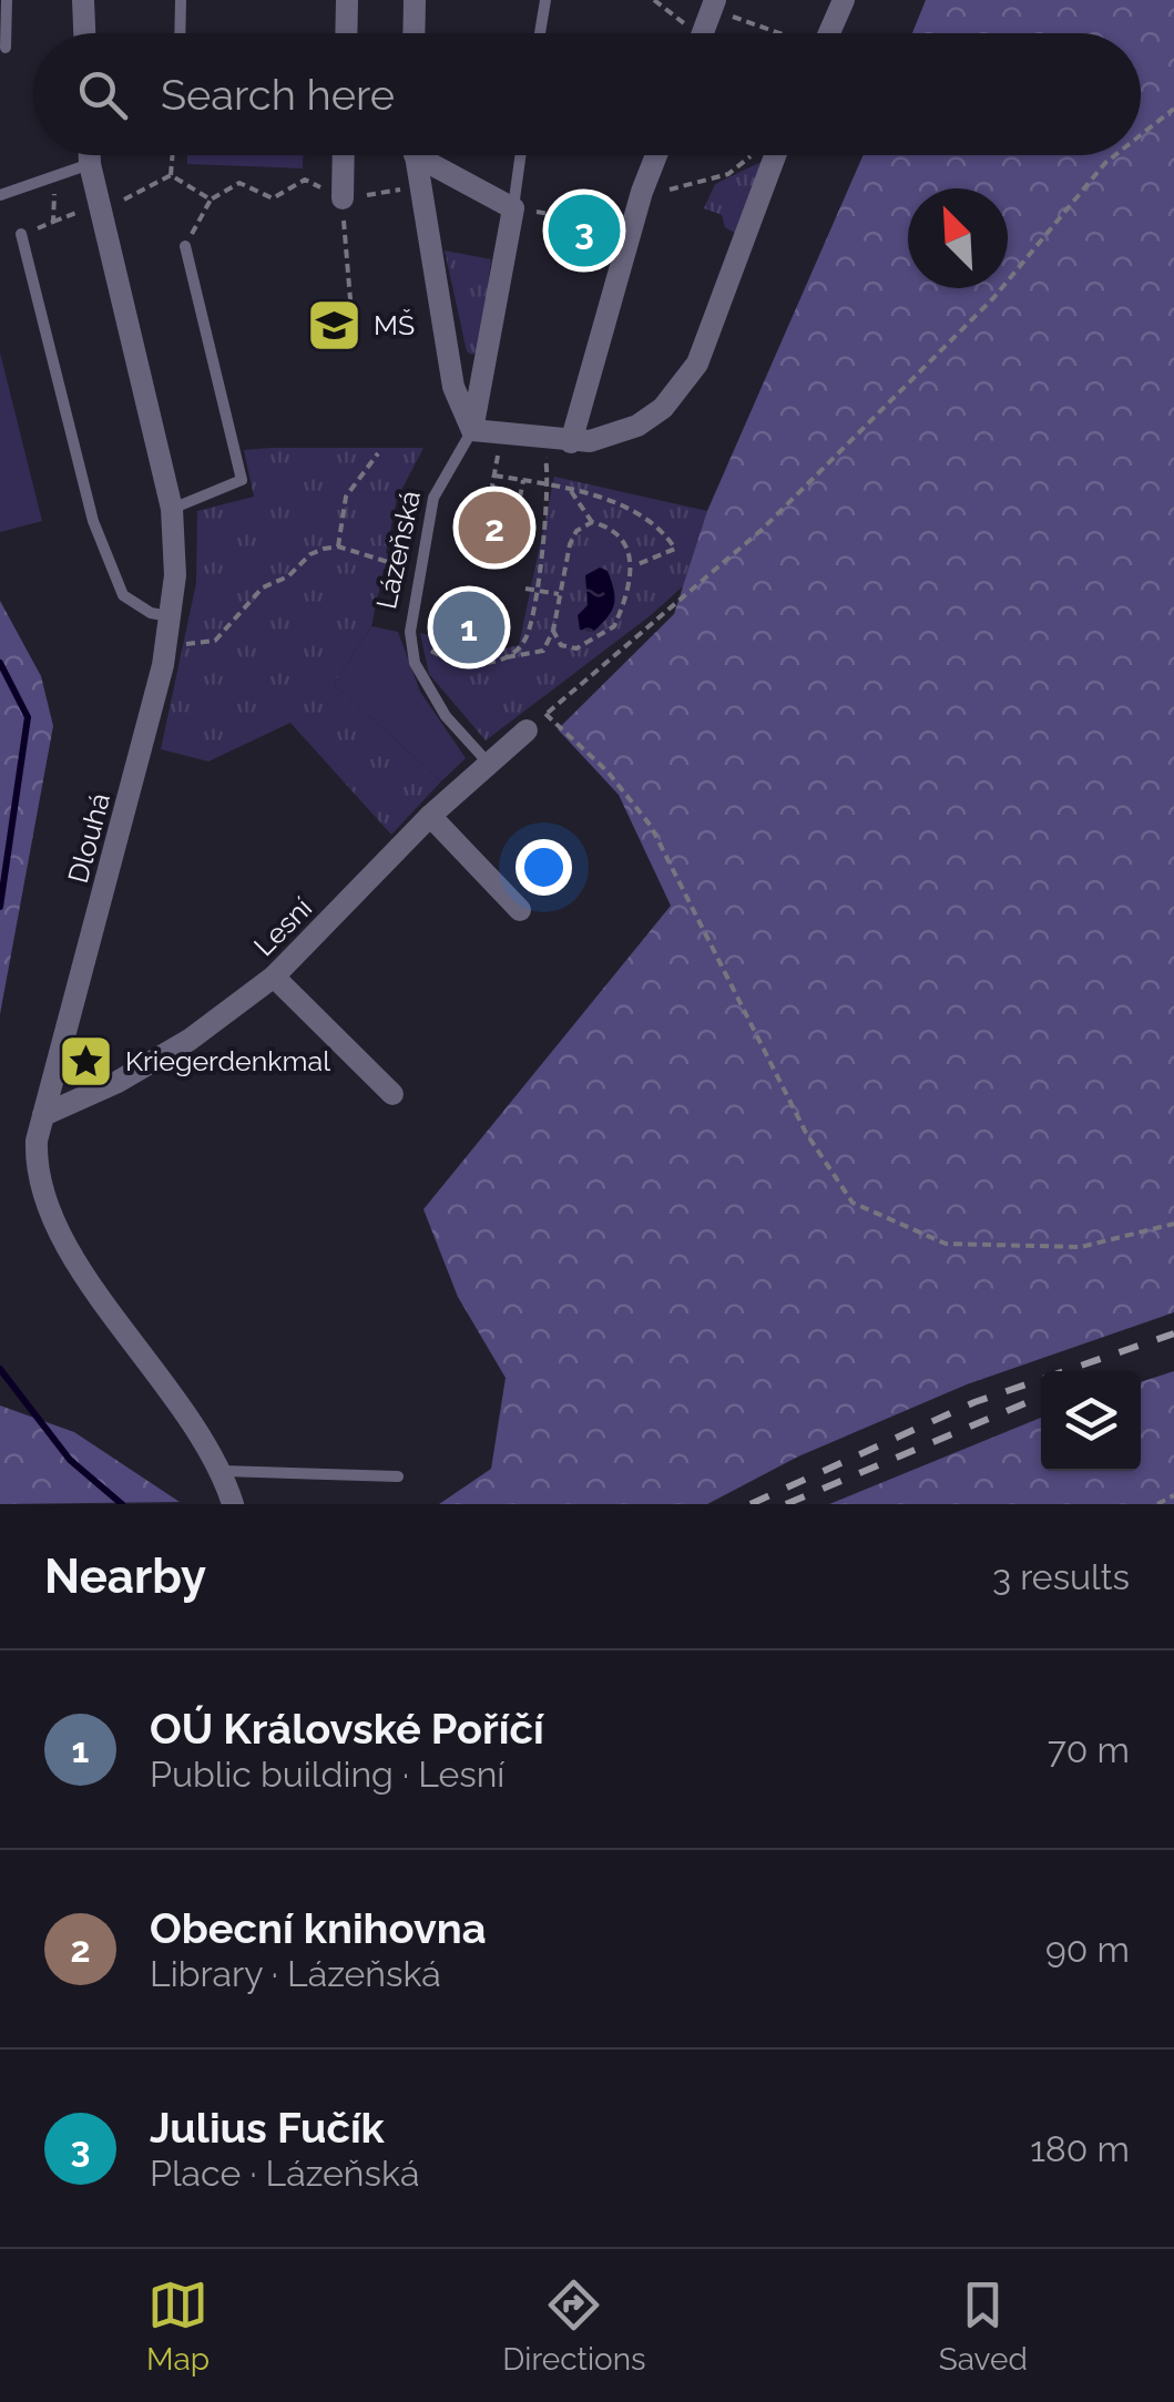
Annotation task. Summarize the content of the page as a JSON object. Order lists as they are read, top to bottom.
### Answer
{
  "streets": {
    "street": ["Dlouhá", "Lesní"],
    "lane": ["Lázeňská"]
  },
  "crossings": [
    ["Lázeňská", "Lesní"],
    ["Dlouhá", "Lesní"]
  ],
  "places": {
    "school or university": ["MŠ"],
    "place": ["Kriegerdenkmal"]
  },
  "north": "top left",
  "page": {
    "search": "Search here",
    "pins": ["3", "2", "1"],
    "heading": ["Nearby", "3 results"],
    "list": [
      {
        "mark": "1",
        "name": "OÚ Královské Poříčí",
        "note": "Public building · Lesní",
        "value": "70 m"
      },
      {
        "mark": "2",
        "name": "Obecní knihovna",
        "note": "Library · Lázeňská",
        "value": "90 m"
      },
      {
        "mark": "3",
        "name": "Julius Fučík",
        "note": "Place · Lázeňská",
        "value": "180 m"
      }
    ],
    "nav": ["Map", "Directions", "Saved"]
  }
}
